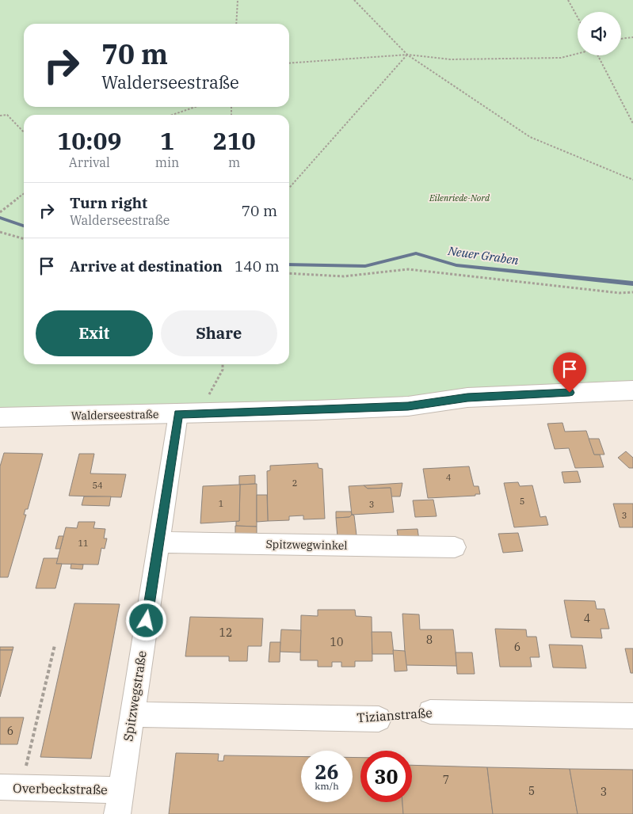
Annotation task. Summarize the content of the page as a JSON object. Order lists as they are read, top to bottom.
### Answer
{
  "streets": {
    "street": [
      "Walderseestraße",
      "Spitzwegwinkel",
      "Spitzwegstraße",
      "Tizianstraße",
      "Overbeckstraße"
    ]
  },
  "crossings": [
    ["Walderseestraße", "Spitzwegstraße"],
    ["Spitzwegwinkel", "Spitzwegstraße"],
    ["Spitzwegstraße", "Tizianstraße"],
    ["Spitzwegstraße", "Overbeckstraße"]
  ],
  "water": ["Neuer Graben"],
  "parks": ["Eilenriede-Nord"],
  "house_numbers": [
    "4",
    "2",
    "54",
    "5",
    "1",
    "3",
    "3",
    "11",
    "4",
    "12",
    "8",
    "10",
    "6",
    "6",
    "7",
    "5",
    "3"
  ],
  "page": {
    "turn": ["70 m", "Walderseestraße"],
    "eta": [
      "10:09",
      "Arrival",
      "1",
      "min",
      "210",
      "m"
    ],
    "list": [
      {
        "name": "Turn right",
        "note": "Walderseestraße",
        "value": "70 m"
      },
      {
        "name": "Arrive at destination",
        "value": "140 m"
      }
    ],
    "buttons": ["Exit", "Share"],
    "speed": "26 km/h",
    "limit": "30"
  }
}
